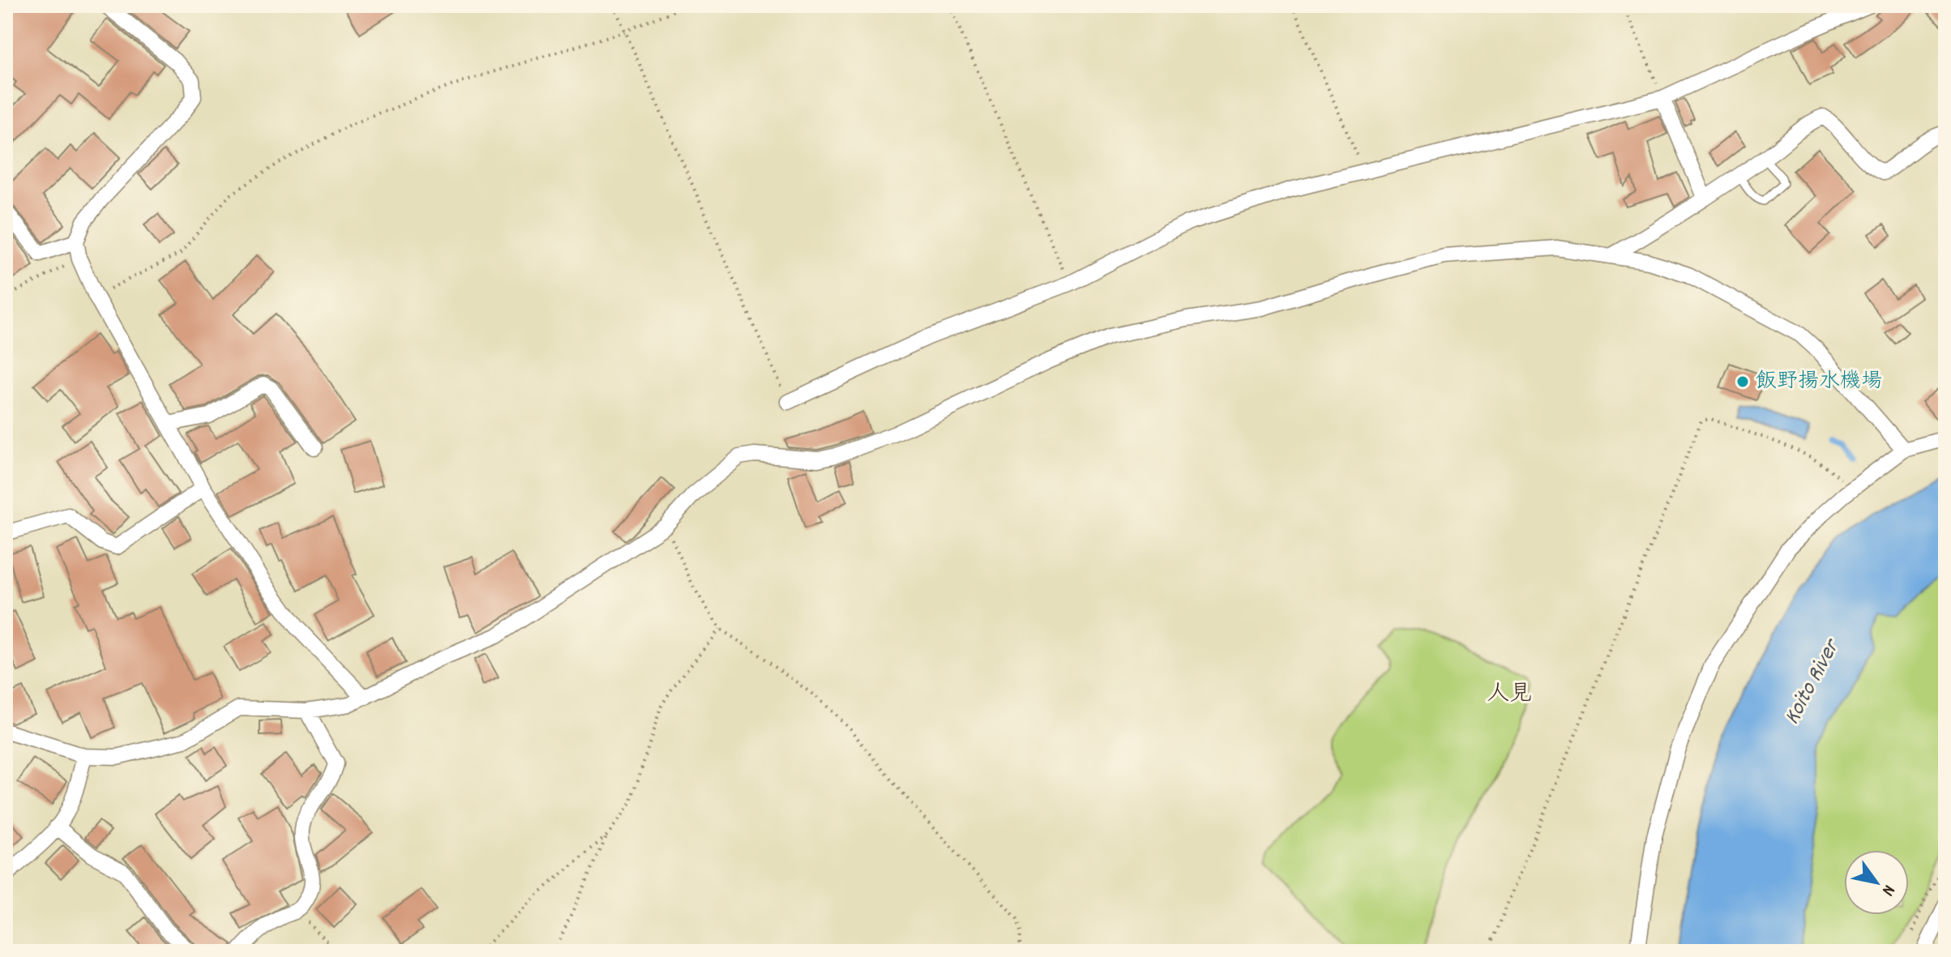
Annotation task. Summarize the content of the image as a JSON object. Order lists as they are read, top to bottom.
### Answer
{
  "districts": ["人見"],
  "water": ["Koito River"],
  "places": ["飯野揚水機場"],
  "north": "bottom right"
}
